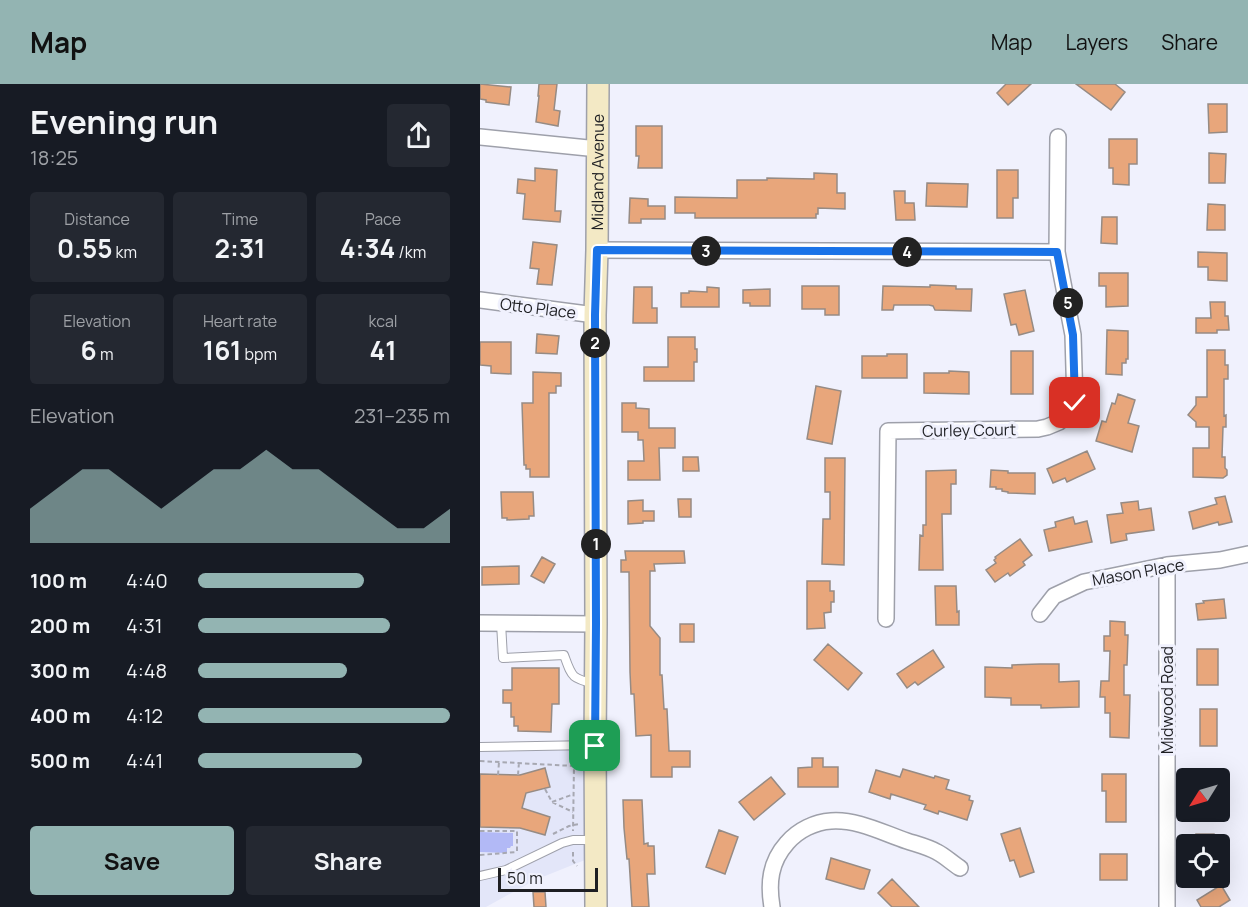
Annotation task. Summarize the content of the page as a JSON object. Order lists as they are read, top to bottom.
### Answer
{
  "streets": {
    "street": [
      "Midland Avenue",
      "Otto Place",
      "Curley Court",
      "Mason Place",
      "Midwood Road"
    ]
  },
  "crossings": [
    ["Midland Avenue", "Otto Place"],
    ["Mason Place", "Midwood Road"]
  ],
  "scale_bar": "50 m",
  "north": "bottom left",
  "page": {
    "header": "Map",
    "nav": ["Map", "Layers", "Share"],
    "heading": ["Evening run", "18:25"],
    "stats": [
      ["Distance", "0.55 km"],
      ["Time", "2:31"],
      ["Pace", "4:34 /km"],
      ["Elevation", "6 m"],
      ["Heart rate", "161 bpm"],
      ["kcal", "41"]
    ],
    "pins": [
      "3",
      "4",
      "5",
      "2",
      "1"
    ],
    "chart": ["Elevation", "231–235 m"],
    "list": [
      {
        "name": "100 m",
        "note": "4:40"
      },
      {
        "name": "200 m",
        "note": "4:31"
      },
      {
        "name": "300 m",
        "note": "4:48"
      },
      {
        "name": "400 m",
        "note": "4:12"
      },
      {
        "name": "500 m",
        "note": "4:41"
      }
    ],
    "buttons": ["Save", "Share"],
    "scale": "50 m"
  }
}
